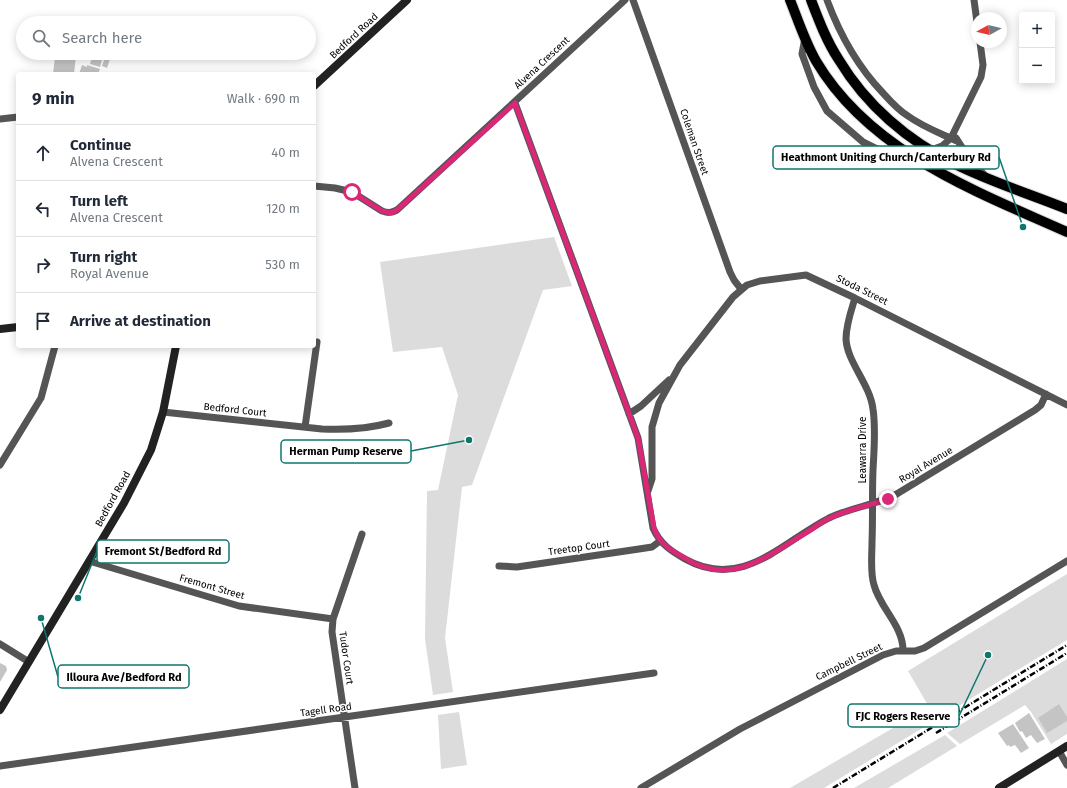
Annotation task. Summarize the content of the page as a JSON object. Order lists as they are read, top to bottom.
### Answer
{
  "streets": {
    "main road": ["Bedford Road"],
    "street": [
      "Alvena Crescent",
      "Coleman Street",
      "Stoda Street",
      "Bedford Court",
      "Leawarra Drive",
      "Royal Avenue",
      "Treetop Court",
      "Fremont Street",
      "Tudor Court",
      "Campbell Street",
      "Tagell Road"
    ]
  },
  "crossings": [
    ["Bedford Road", "Bedford Court"],
    ["Bedford Road", "Fremont Street"],
    ["Coleman Street", "Stoda Street"],
    ["Stoda Street", "Leawarra Drive"],
    ["Stoda Street", "Royal Avenue"],
    ["Leawarra Drive", "Royal Avenue"],
    ["Leawarra Drive", "Campbell Street"],
    ["Royal Avenue", "Treetop Court"],
    ["Fremont Street", "Tudor Court"],
    ["Tudor Court", "Tagell Road"]
  ],
  "places": [
    "Heathmont Uniting Church/Canterbury Rd",
    "Herman Pump Reserve",
    "Fremont St/Bedford Rd",
    "Illoura Ave/Bedford Rd",
    "FJC Rogers Reserve"
  ],
  "north": "left",
  "page": {
    "map_buttons": ["+", "−"],
    "search": "Search here",
    "heading": ["9 min", "Walk · 690 m"],
    "list": [
      ["Continue", "Alvena Crescent", "40 m"],
      ["Turn left", "Alvena Crescent", "120 m"],
      ["Turn right", "Royal Avenue", "530 m"],
      "Arrive at destination"
    ]
  }
}
